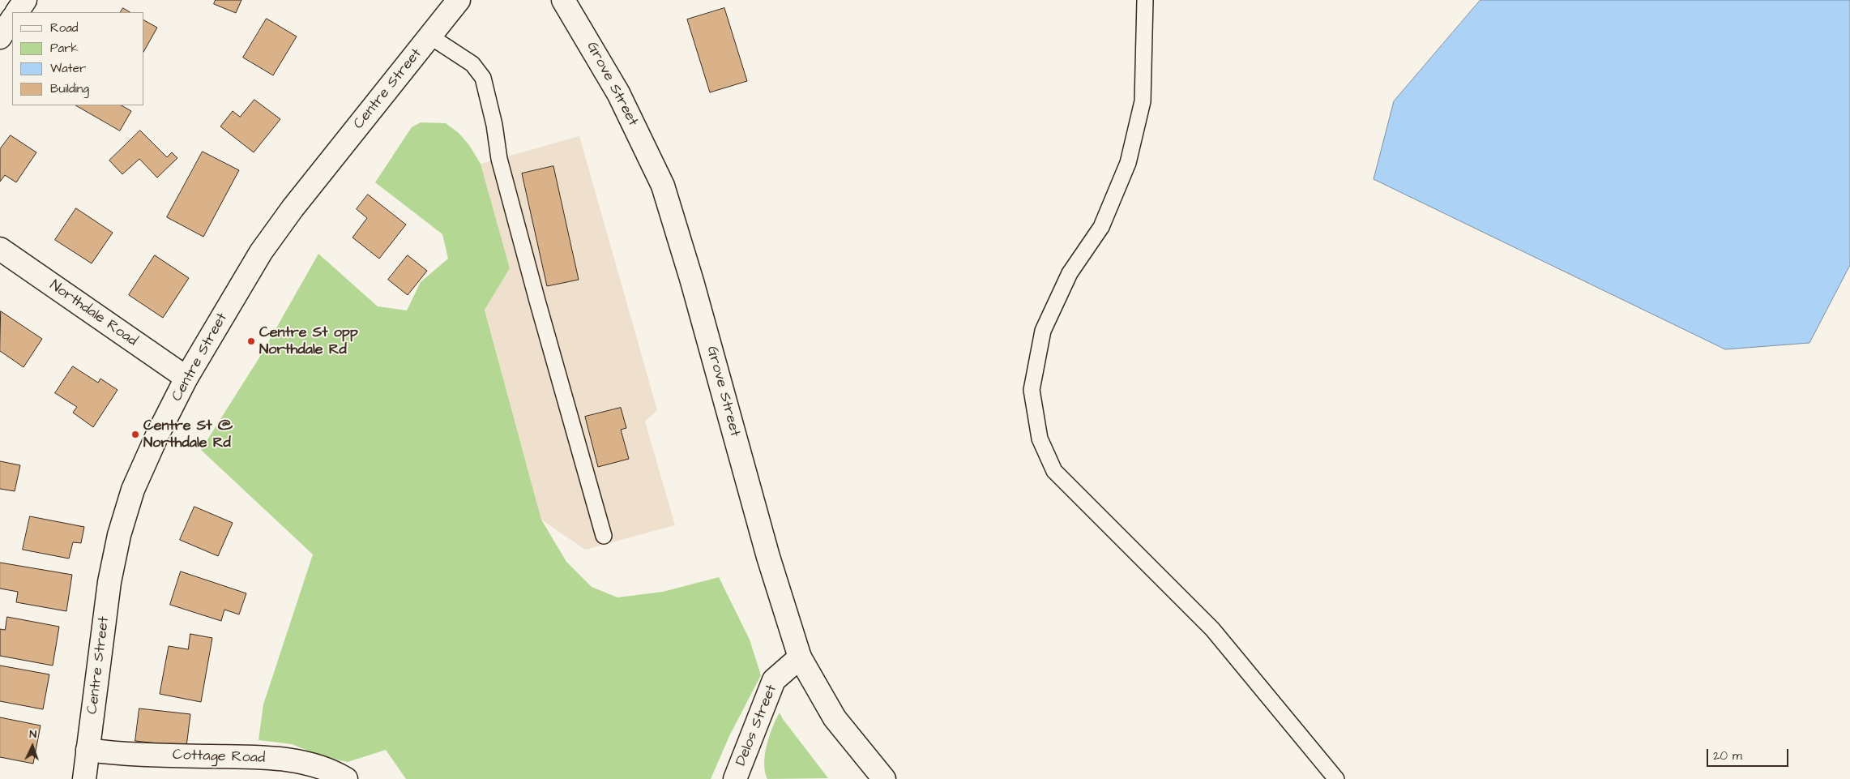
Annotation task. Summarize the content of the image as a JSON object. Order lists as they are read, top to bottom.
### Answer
{
  "streets": {
    "street": [
      "Grove Street",
      "Centre Street",
      "Northdale Road",
      "Delos Street",
      "Cottage Road"
    ]
  },
  "crossings": [
    ["Grove Street", "Delos Street"],
    ["Centre Street", "Northdale Road"],
    ["Centre Street", "Cottage Road"]
  ],
  "places": ["Centre St opp Northdale Rd", "Centre St @ Northdale Rd"],
  "legend": [
    "Road",
    "Park",
    "Water",
    "Building"
  ],
  "scale_bar": "20 m",
  "north": "top"
}
